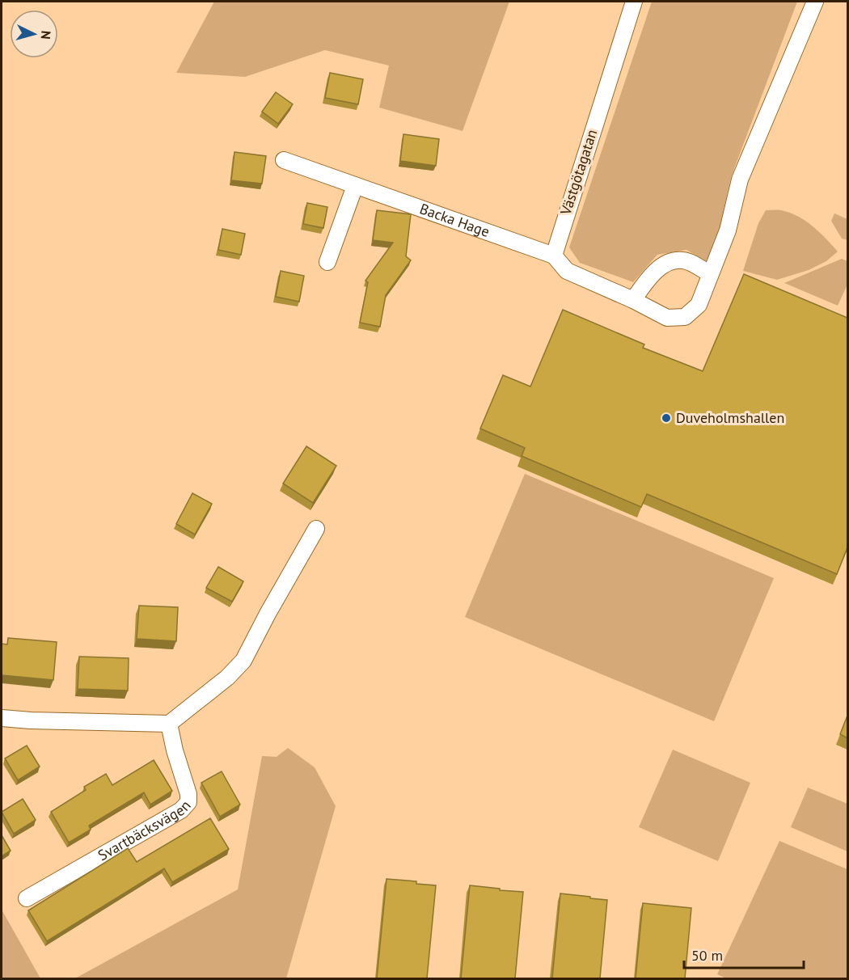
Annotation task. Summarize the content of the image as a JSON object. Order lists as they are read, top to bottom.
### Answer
{
  "streets": {
    "street": ["Västgötagatan", "Backa Hage", "Svartbäcksvägen"]
  },
  "crossings": [
    ["Västgötagatan", "Backa Hage"]
  ],
  "places": ["Duveholmshallen"],
  "scale_bar": "50 m",
  "north": "right"
}
